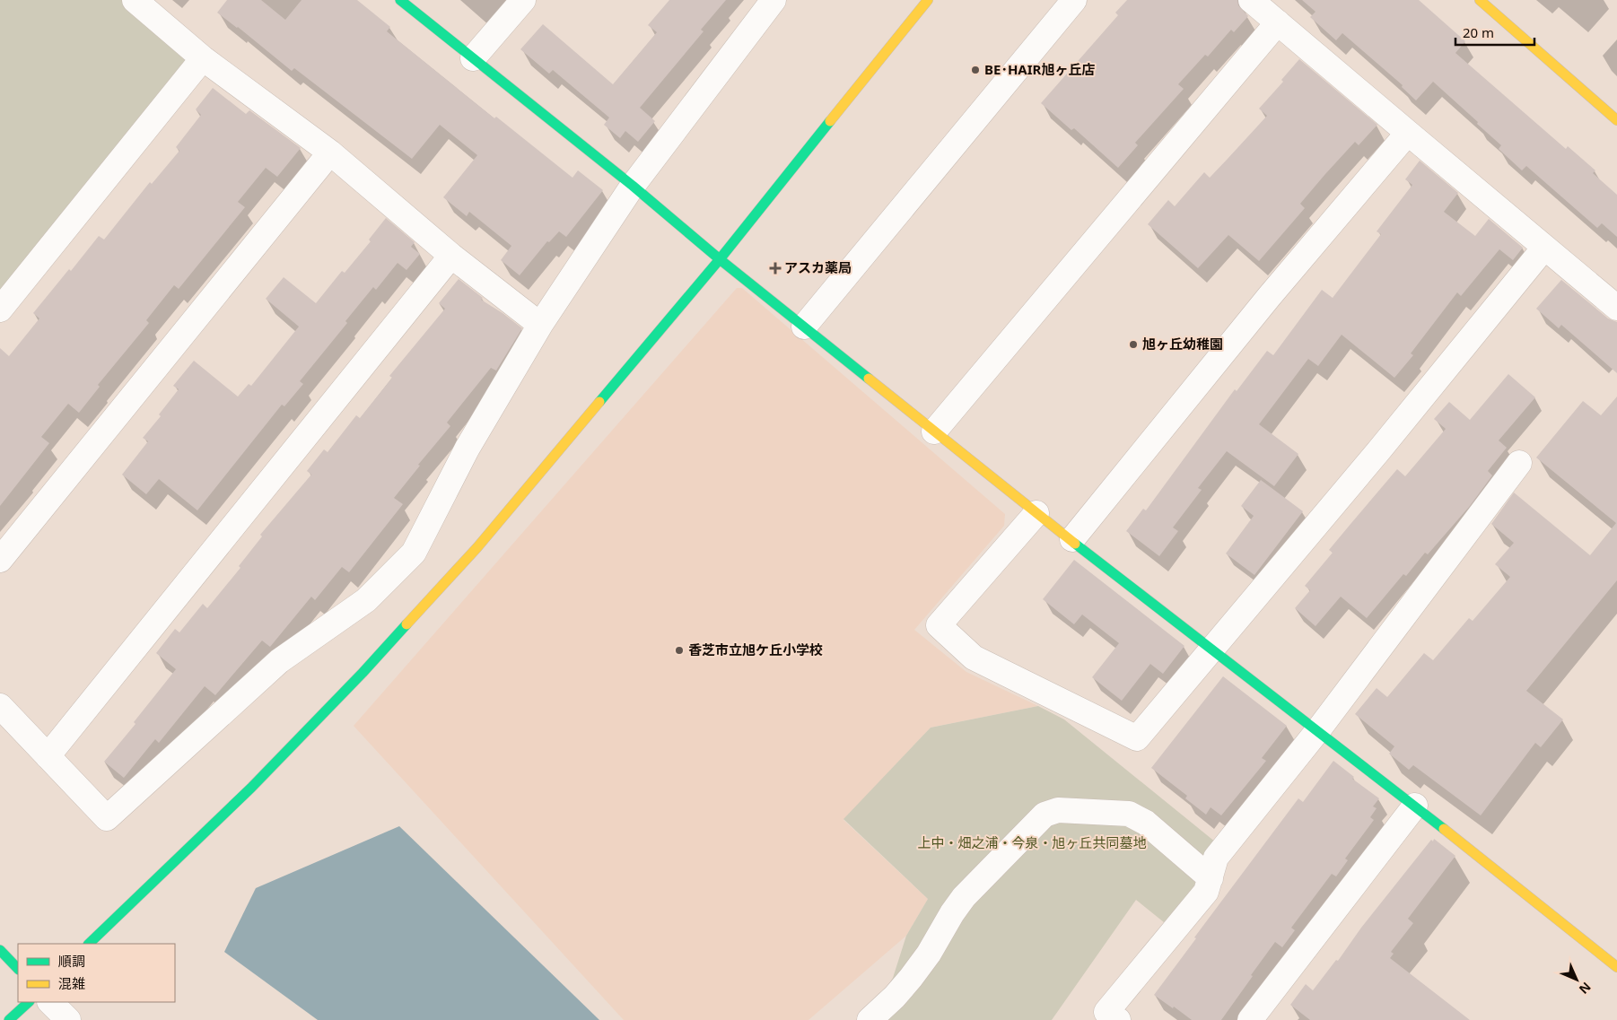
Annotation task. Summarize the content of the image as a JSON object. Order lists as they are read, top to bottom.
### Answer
{
  "parks": ["上中・畑之浦・今泉・旭ヶ丘共同墓地"],
  "places": {
    "other": ["BE･HAIR旭ヶ丘店", "旭ヶ丘幼稚園", "香芝市立旭ケ丘小学校"],
    "health": ["アスカ薬局"]
  },
  "legend": ["順調", "混雑"],
  "scale_bar": "20 m",
  "north": "bottom right"
}
